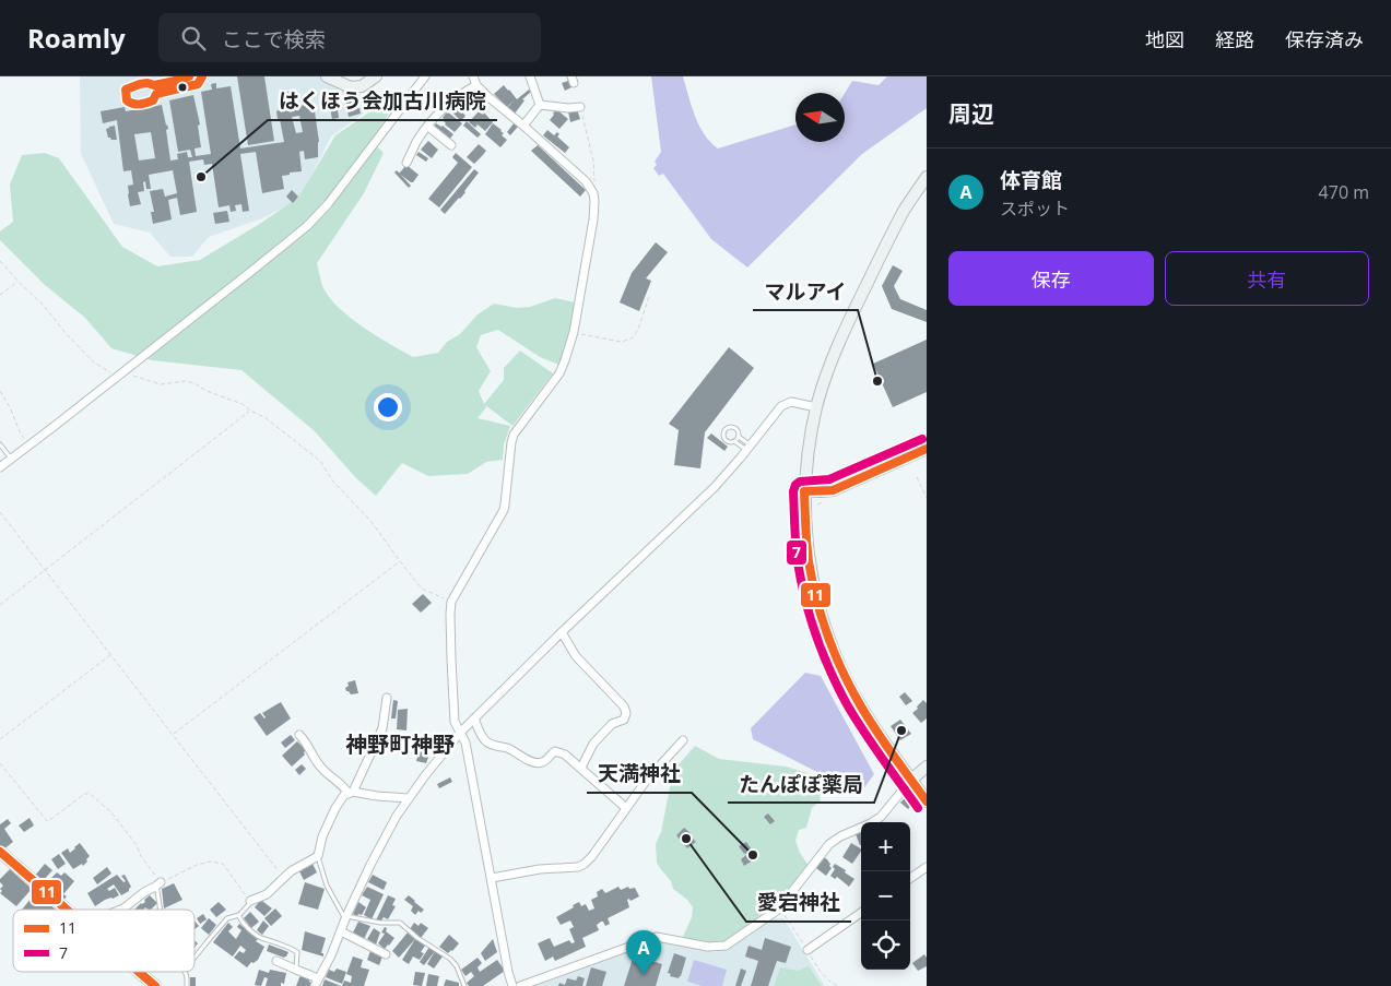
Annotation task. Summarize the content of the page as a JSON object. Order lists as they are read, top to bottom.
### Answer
{
  "districts": ["神野町神野"],
  "places": [
    "はくほう会加古川病院",
    "マルアイ",
    "たんぽぽ薬局",
    "愛宕神社",
    "天満神社"
  ],
  "lines": ["transit line 11", "transit line 7"],
  "legend": ["11", "7"],
  "north": "left",
  "page": {
    "header": "Roamly",
    "search": "ここで検索",
    "nav": ["地図", "経路", "保存済み"],
    "heading": "周辺",
    "list": [
      {
        "mark": "A",
        "name": "体育館",
        "note": "スポット",
        "value": "470 m"
      }
    ],
    "buttons": ["保存", "共有"],
    "map_buttons": ["+", "−"],
    "pins": "A"
  }
}
